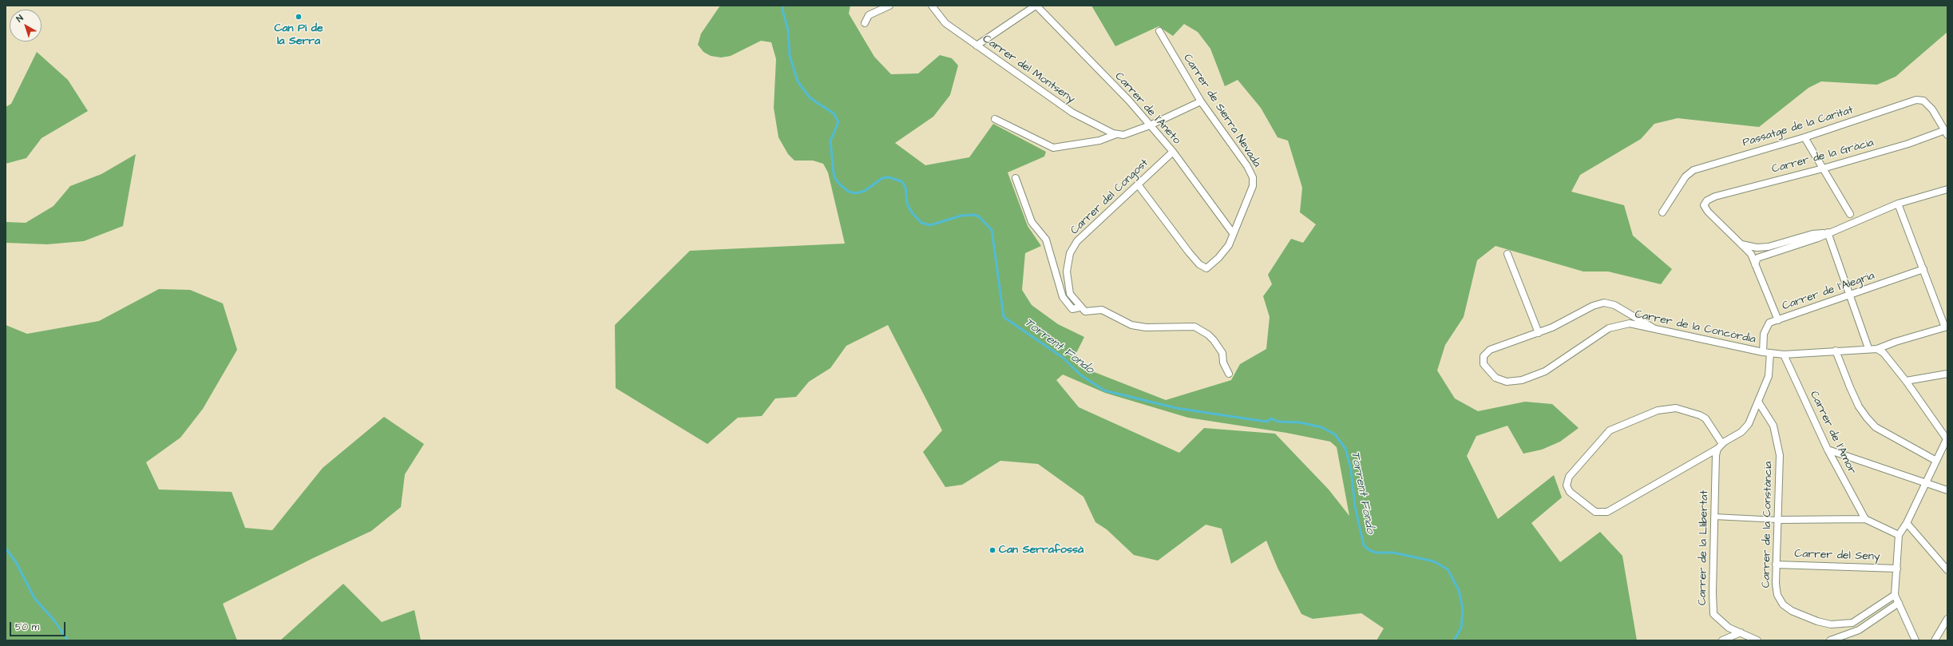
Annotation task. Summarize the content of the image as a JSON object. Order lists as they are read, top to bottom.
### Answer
{
  "streets": {
    "street": [
      "Carrer del Montseny",
      "Carrer de l'Aneto",
      "Carrer de Sierra Nevada",
      "Passatge de la Caritat",
      "Carrer de la Gràcia",
      "Carrer del Congost",
      "Carrer de l'Alegria",
      "Carrer de la Concòrdia",
      "Carrer de l'Amor",
      "Carrer de la Constància",
      "Carrer de la Llibertat",
      "Carrer del Seny"
    ]
  },
  "crossings": [
    ["Carrer de l'Aneto", "Carrer de Sierra Nevada"],
    ["Carrer de l'Aneto", "Carrer del Congost"],
    ["Carrer de Sierra Nevada", "Carrer del Congost"],
    ["Passatge de la Caritat", "Carrer de la Gràcia"],
    ["Carrer de l'Alegria", "Carrer de la Concòrdia"],
    ["Carrer de la Concòrdia", "Carrer de l'Amor"],
    ["Carrer de la Constància", "Carrer del Seny"]
  ],
  "water": ["Torrent Fondo"],
  "places": ["Can Pi de la Serra", "Can Serrafossà"],
  "scale_bar": "50 m",
  "north": "top left"
}
